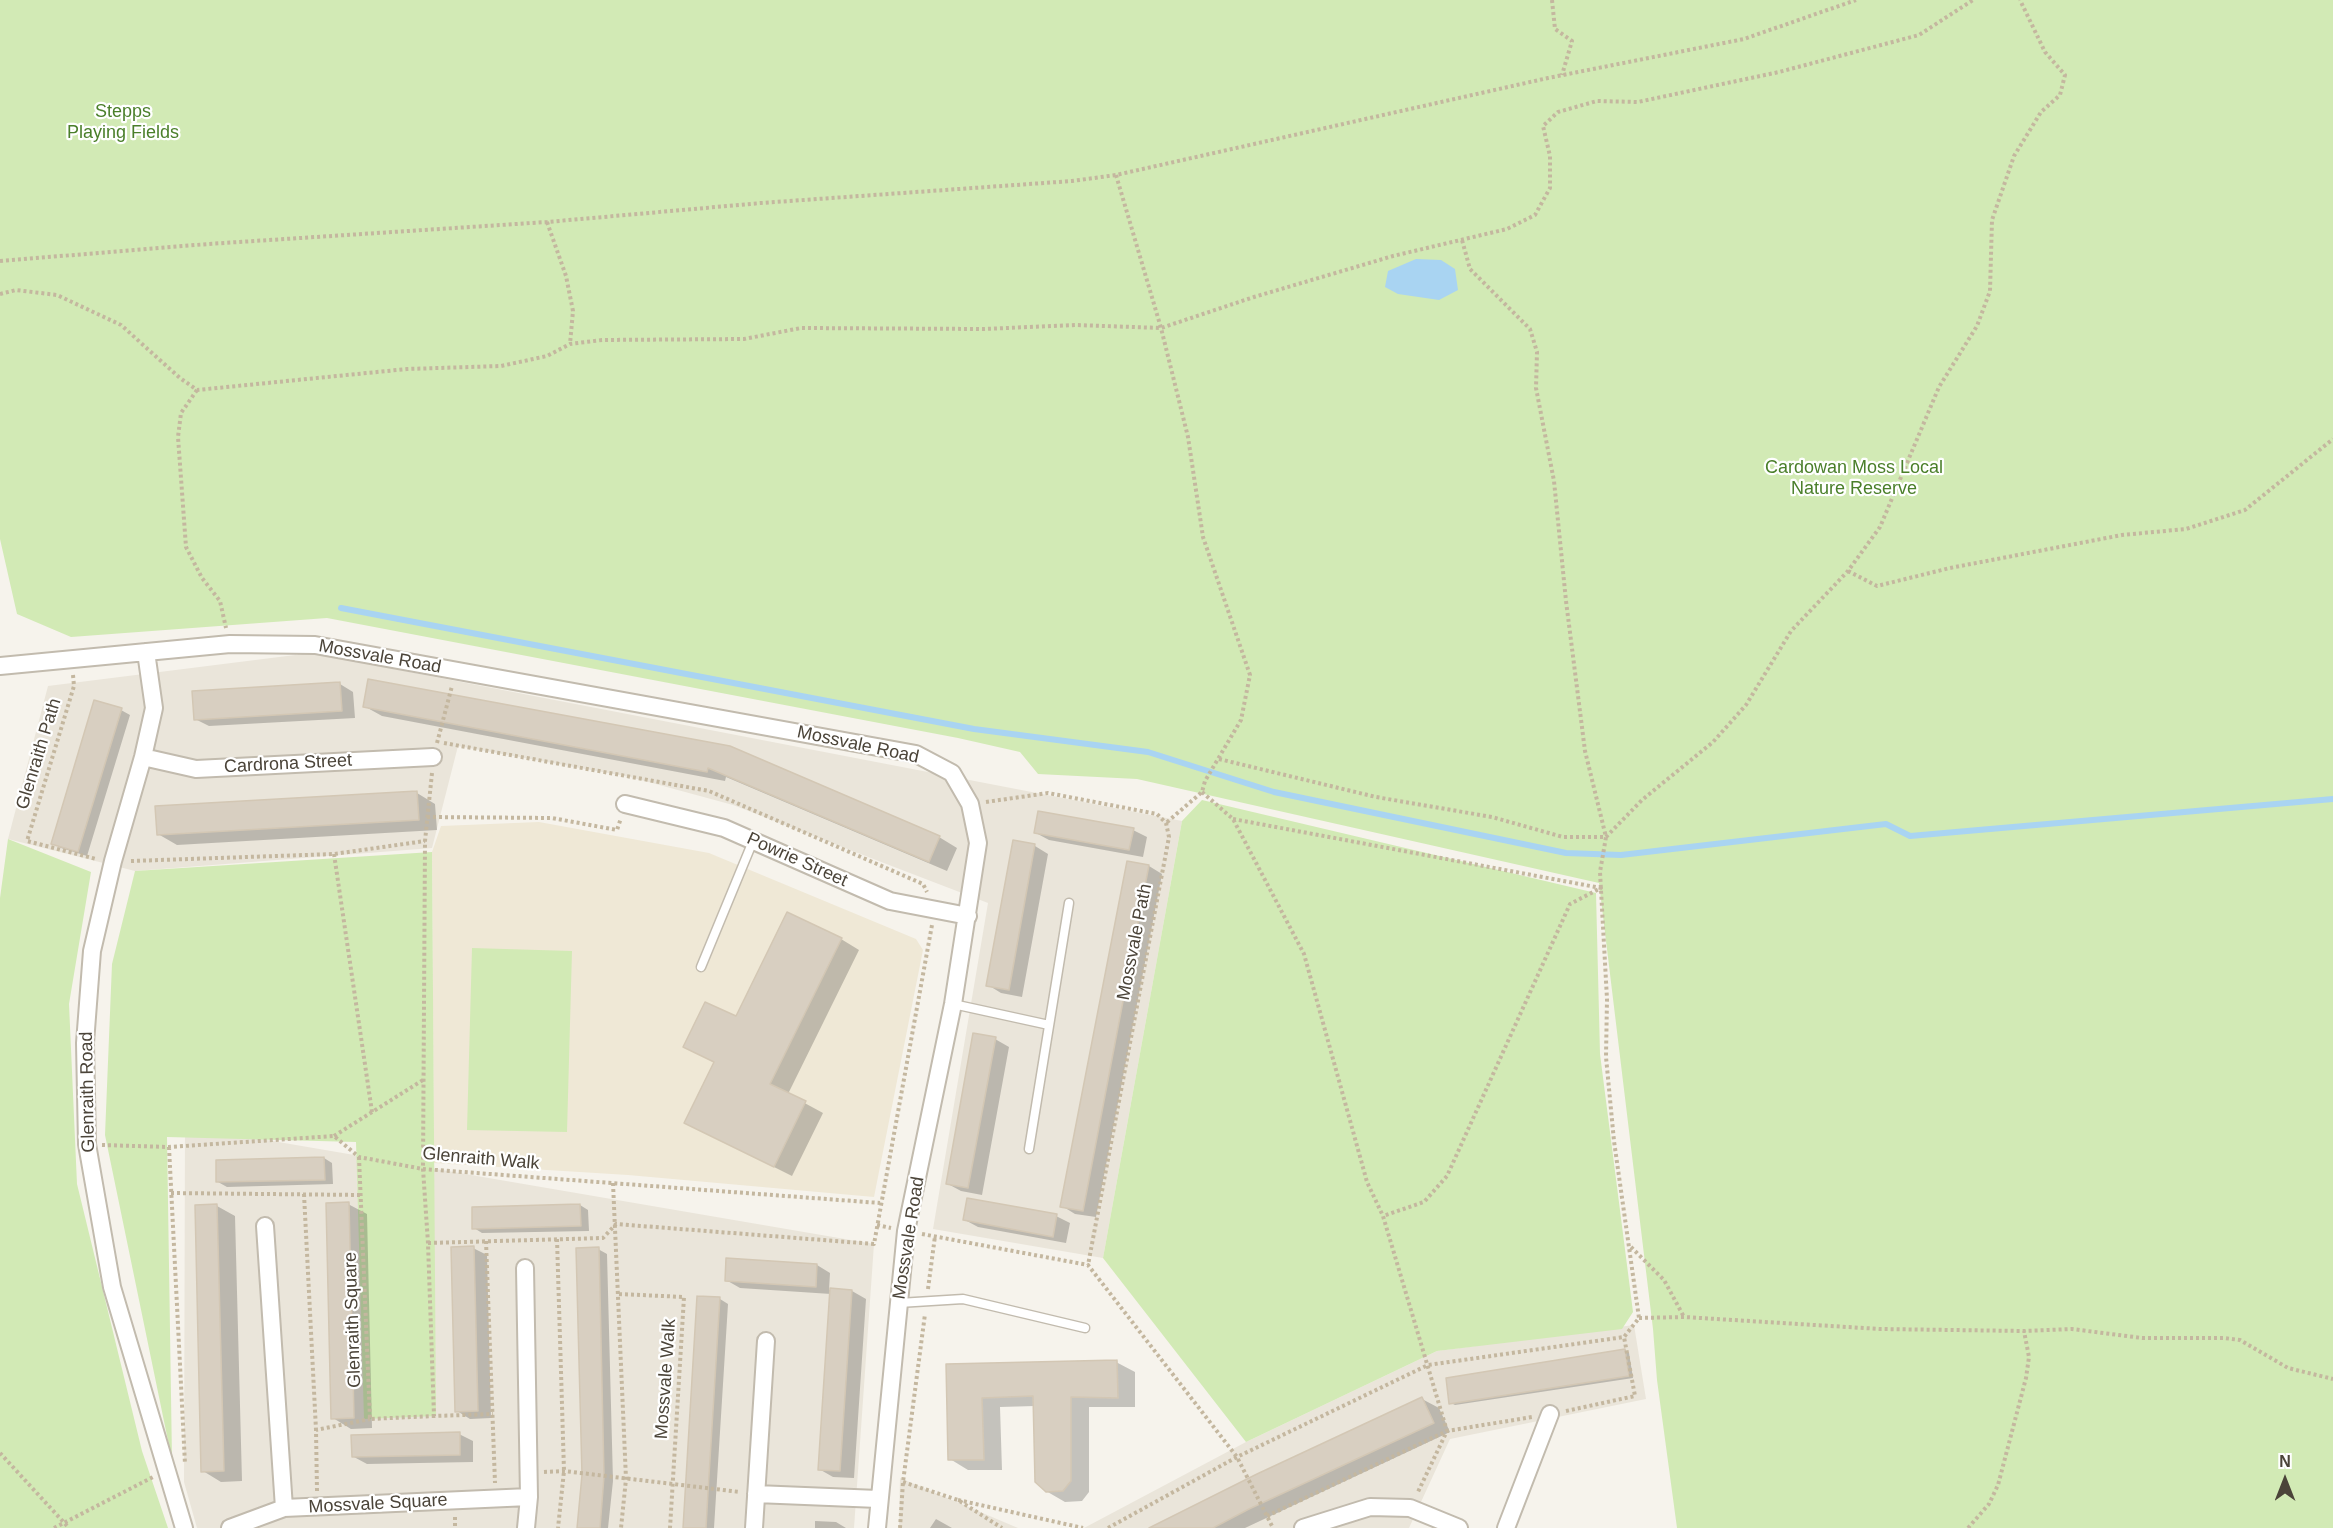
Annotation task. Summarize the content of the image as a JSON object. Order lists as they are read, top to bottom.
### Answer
{
  "streets": {
    "street": [
      "Mossvale Road",
      "Cardrona Street",
      "Powrie Street",
      "Glenraith Road",
      "Mossvale Square"
    ],
    "path": [
      "Glenraith Path",
      "Mossvale Path",
      "Glenraith Walk",
      "Glenraith Square",
      "Mossvale Walk"
    ]
  },
  "crossings": [
    ["Mossvale Road", "Glenraith Path"],
    ["Mossvale Road", "Powrie Street"],
    ["Mossvale Road", "Glenraith Road"],
    ["Glenraith Path", "Glenraith Road"],
    ["Cardrona Street", "Glenraith Road"],
    ["Glenraith Walk", "Glenraith Square"],
    ["Glenraith Walk", "Mossvale Walk"]
  ],
  "parks": ["Stepps Playing Fields", "Cardowan Moss Local Nature Reserve"],
  "north": "top"
}
